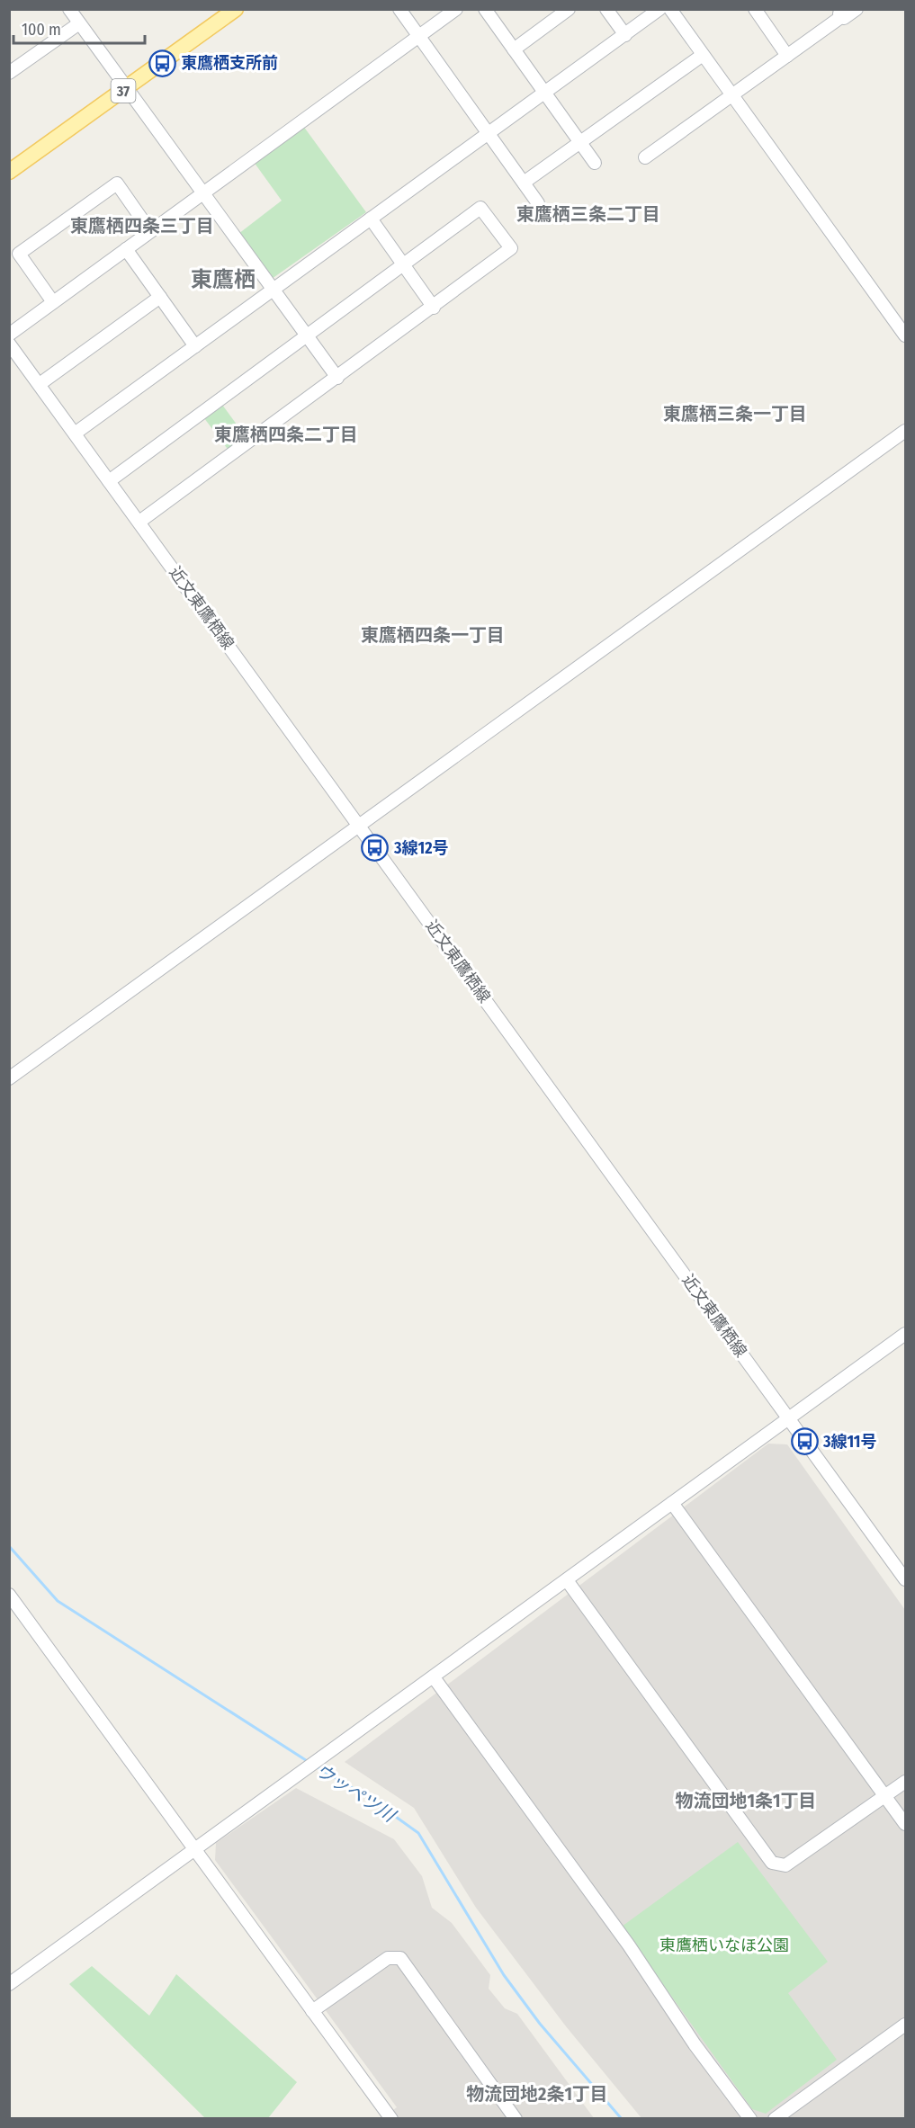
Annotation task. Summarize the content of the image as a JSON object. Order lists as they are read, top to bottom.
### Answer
{
  "streets": {
    "main road": ["37"],
    "street": ["近文東鷹栖線"]
  },
  "districts": [
    "東鷹栖三条二丁目",
    "東鷹栖四条三丁目",
    "東鷹栖",
    "東鷹栖三条一丁目",
    "東鷹栖四条二丁目",
    "東鷹栖四条一丁目",
    "物流団地1条1丁目",
    "物流団地2条1丁目"
  ],
  "water": ["ウッペツ川"],
  "parks": ["東鷹栖いなほ公園"],
  "places": {
    "bus stop": ["東鷹栖支所前", "3線12号", "3線11号"]
  },
  "scale_bar": "100 m"
}
